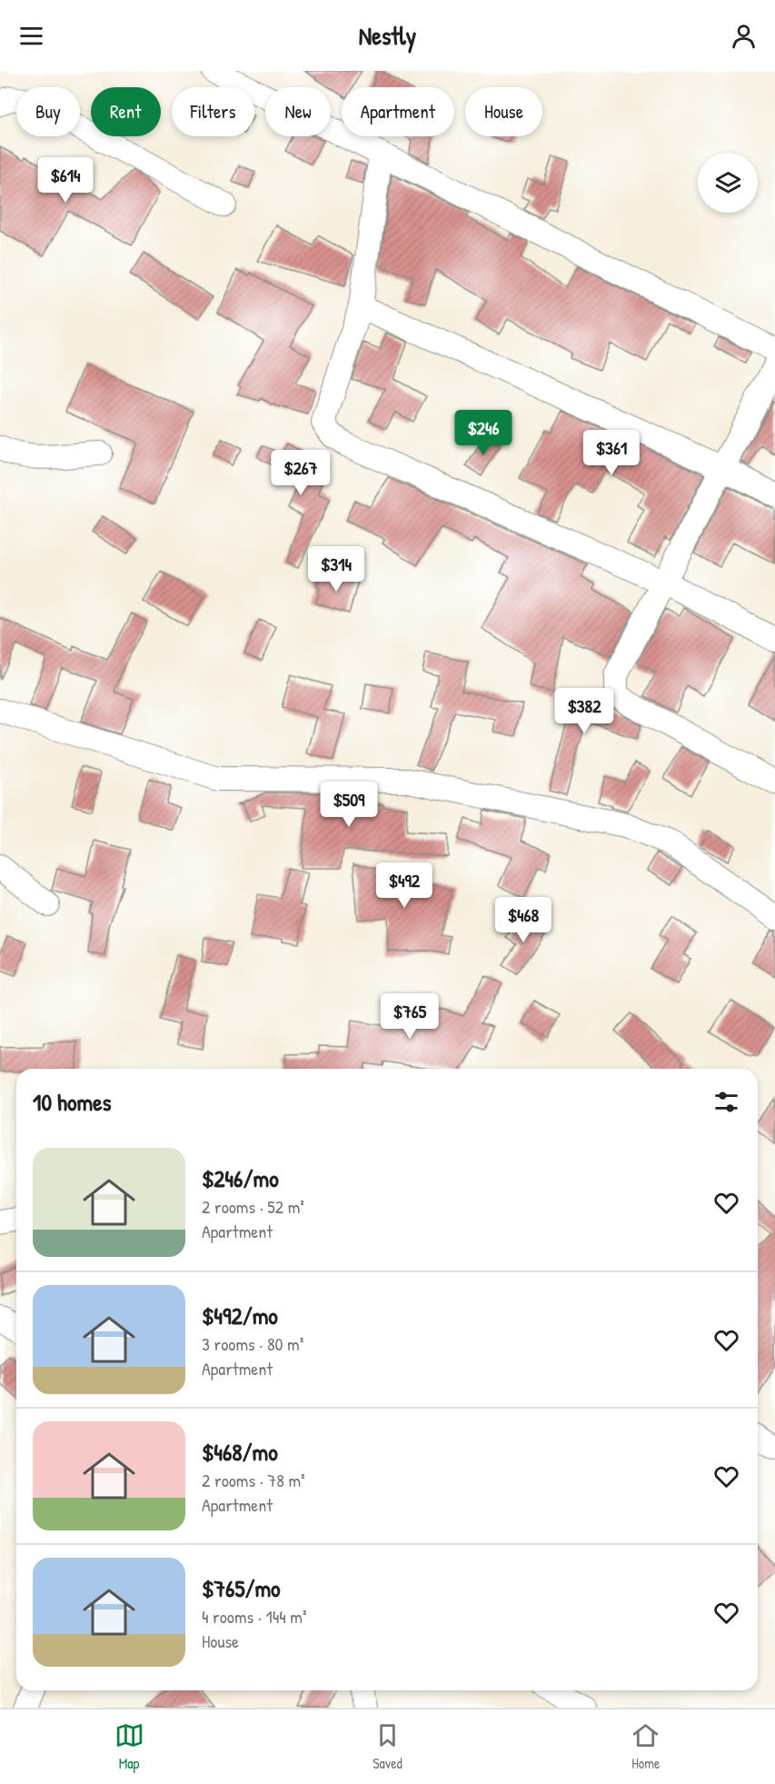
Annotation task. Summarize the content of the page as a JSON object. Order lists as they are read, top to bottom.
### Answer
{
  "page": {
    "header": "Nestly",
    "chip": [
      "Buy",
      "Rent",
      "Filters",
      "New",
      "Apartment",
      "House"
    ],
    "price": [
      "$614",
      "$246",
      "$361",
      "$267",
      "$314",
      "$382",
      "$509",
      "$492",
      "$468",
      "$765"
    ],
    "heading": "10 homes",
    "list": [
      {
        "name": "$246/mo",
        "note": "2 rooms · 52 m² · Apartment"
      },
      {
        "name": "$492/mo",
        "note": "3 rooms · 80 m² · Apartment"
      },
      {
        "name": "$468/mo",
        "note": "2 rooms · 78 m² · Apartment"
      },
      {
        "name": "$765/mo",
        "note": "4 rooms · 144 m² · House"
      }
    ],
    "tabs": ["Map", "Saved", "Home"]
  }
}
